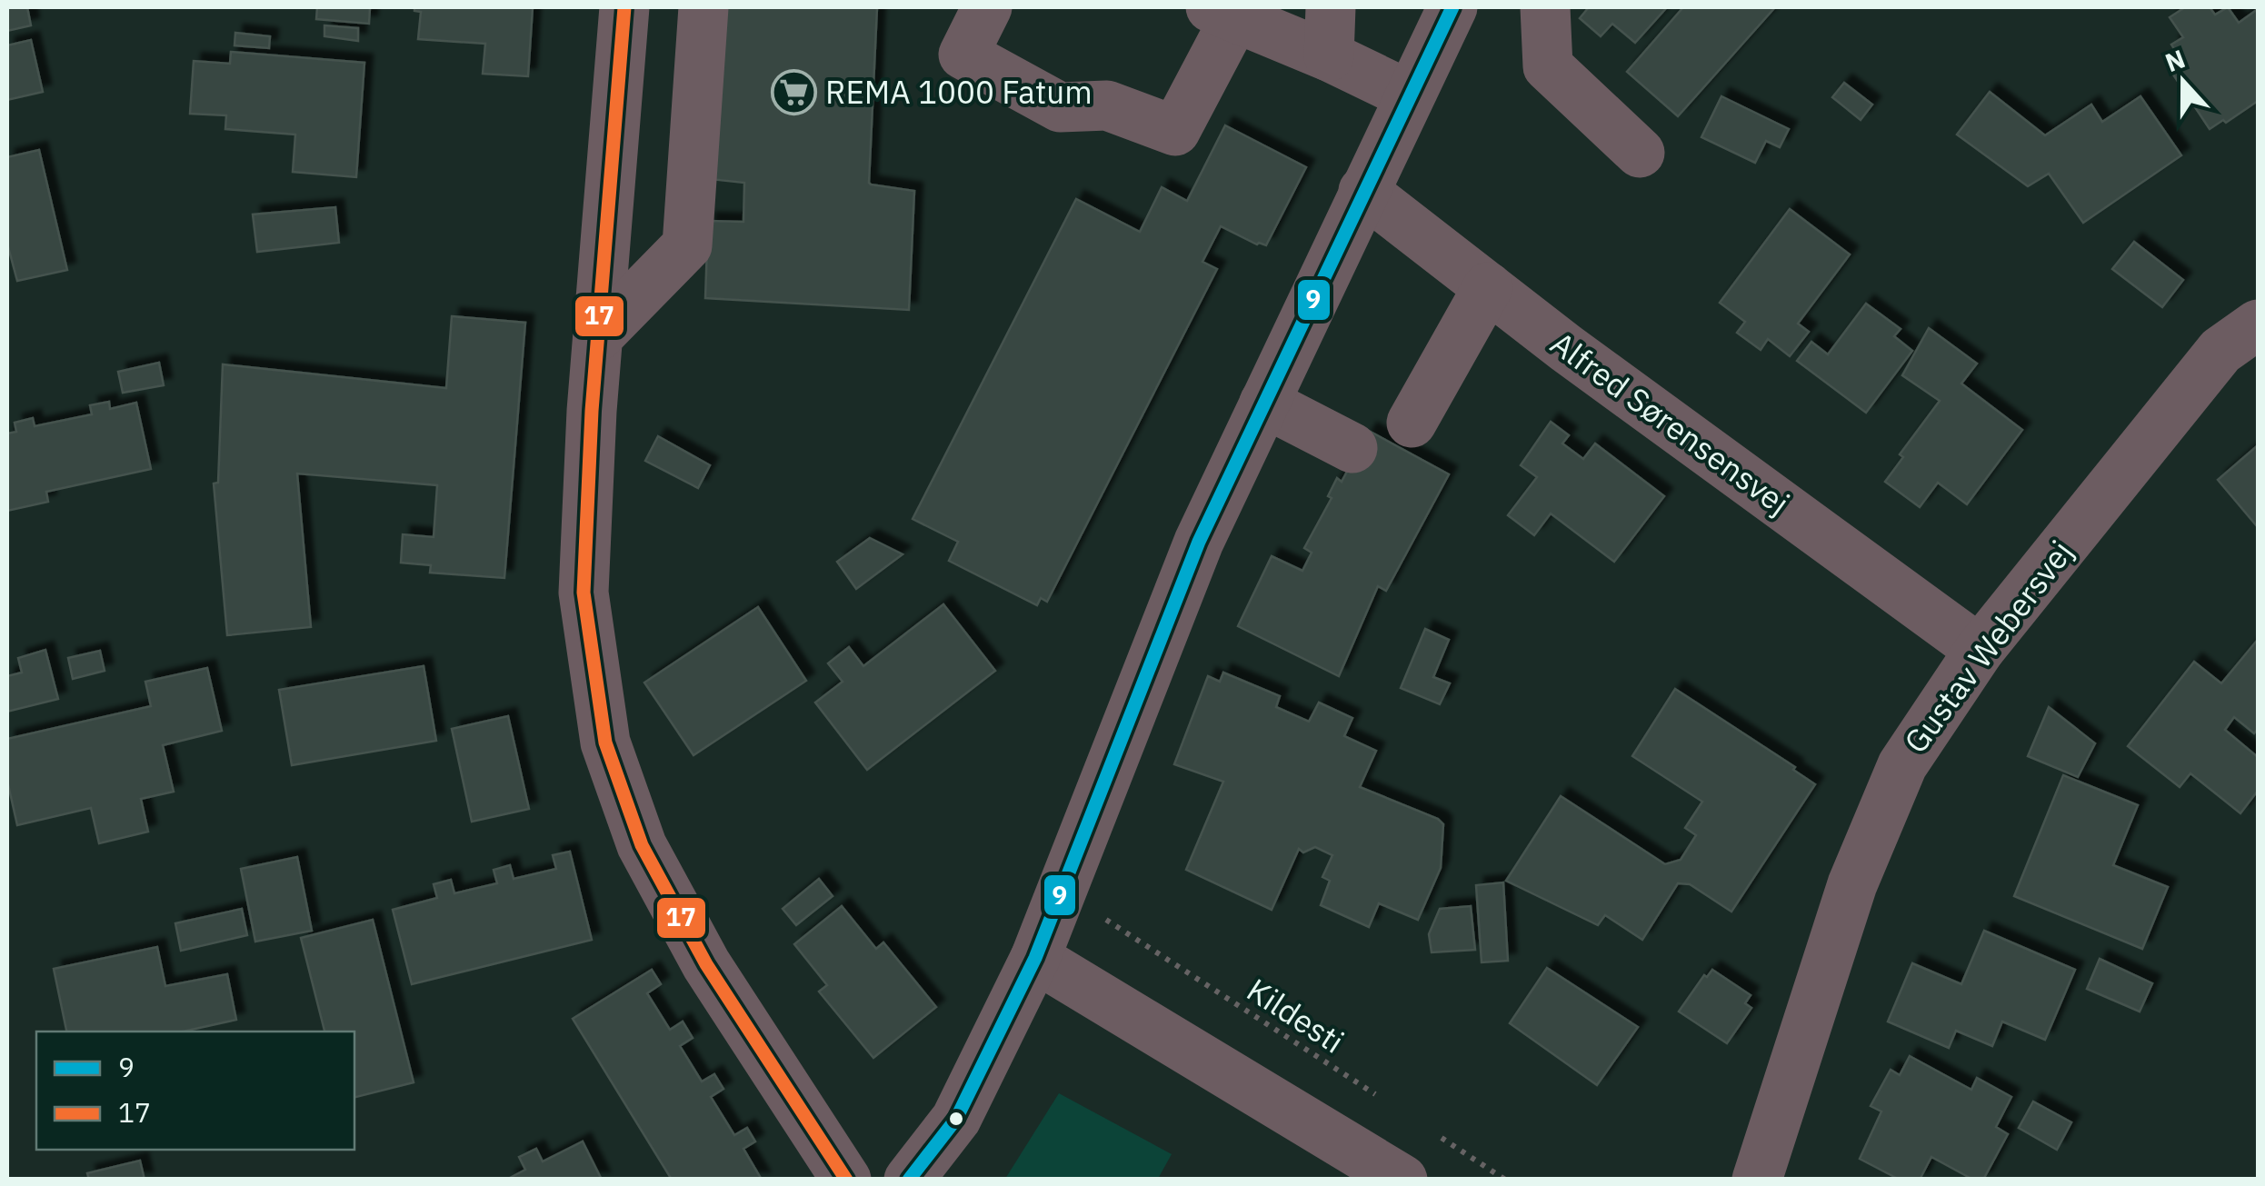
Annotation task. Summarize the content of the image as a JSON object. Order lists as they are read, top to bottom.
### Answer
{
  "streets": {
    "street": ["Alfred Sørensensvej", "Gustav Webersvej"],
    "path": ["Kildesti"]
  },
  "crossings": [
    ["Alfred Sørensensvej", "Gustav Webersvej"]
  ],
  "places": {
    "supermarket": ["REMA 1000 Fatum"]
  },
  "lines": ["transit line 9", "transit line 17"],
  "legend": ["9", "17"],
  "north": "top"
}
